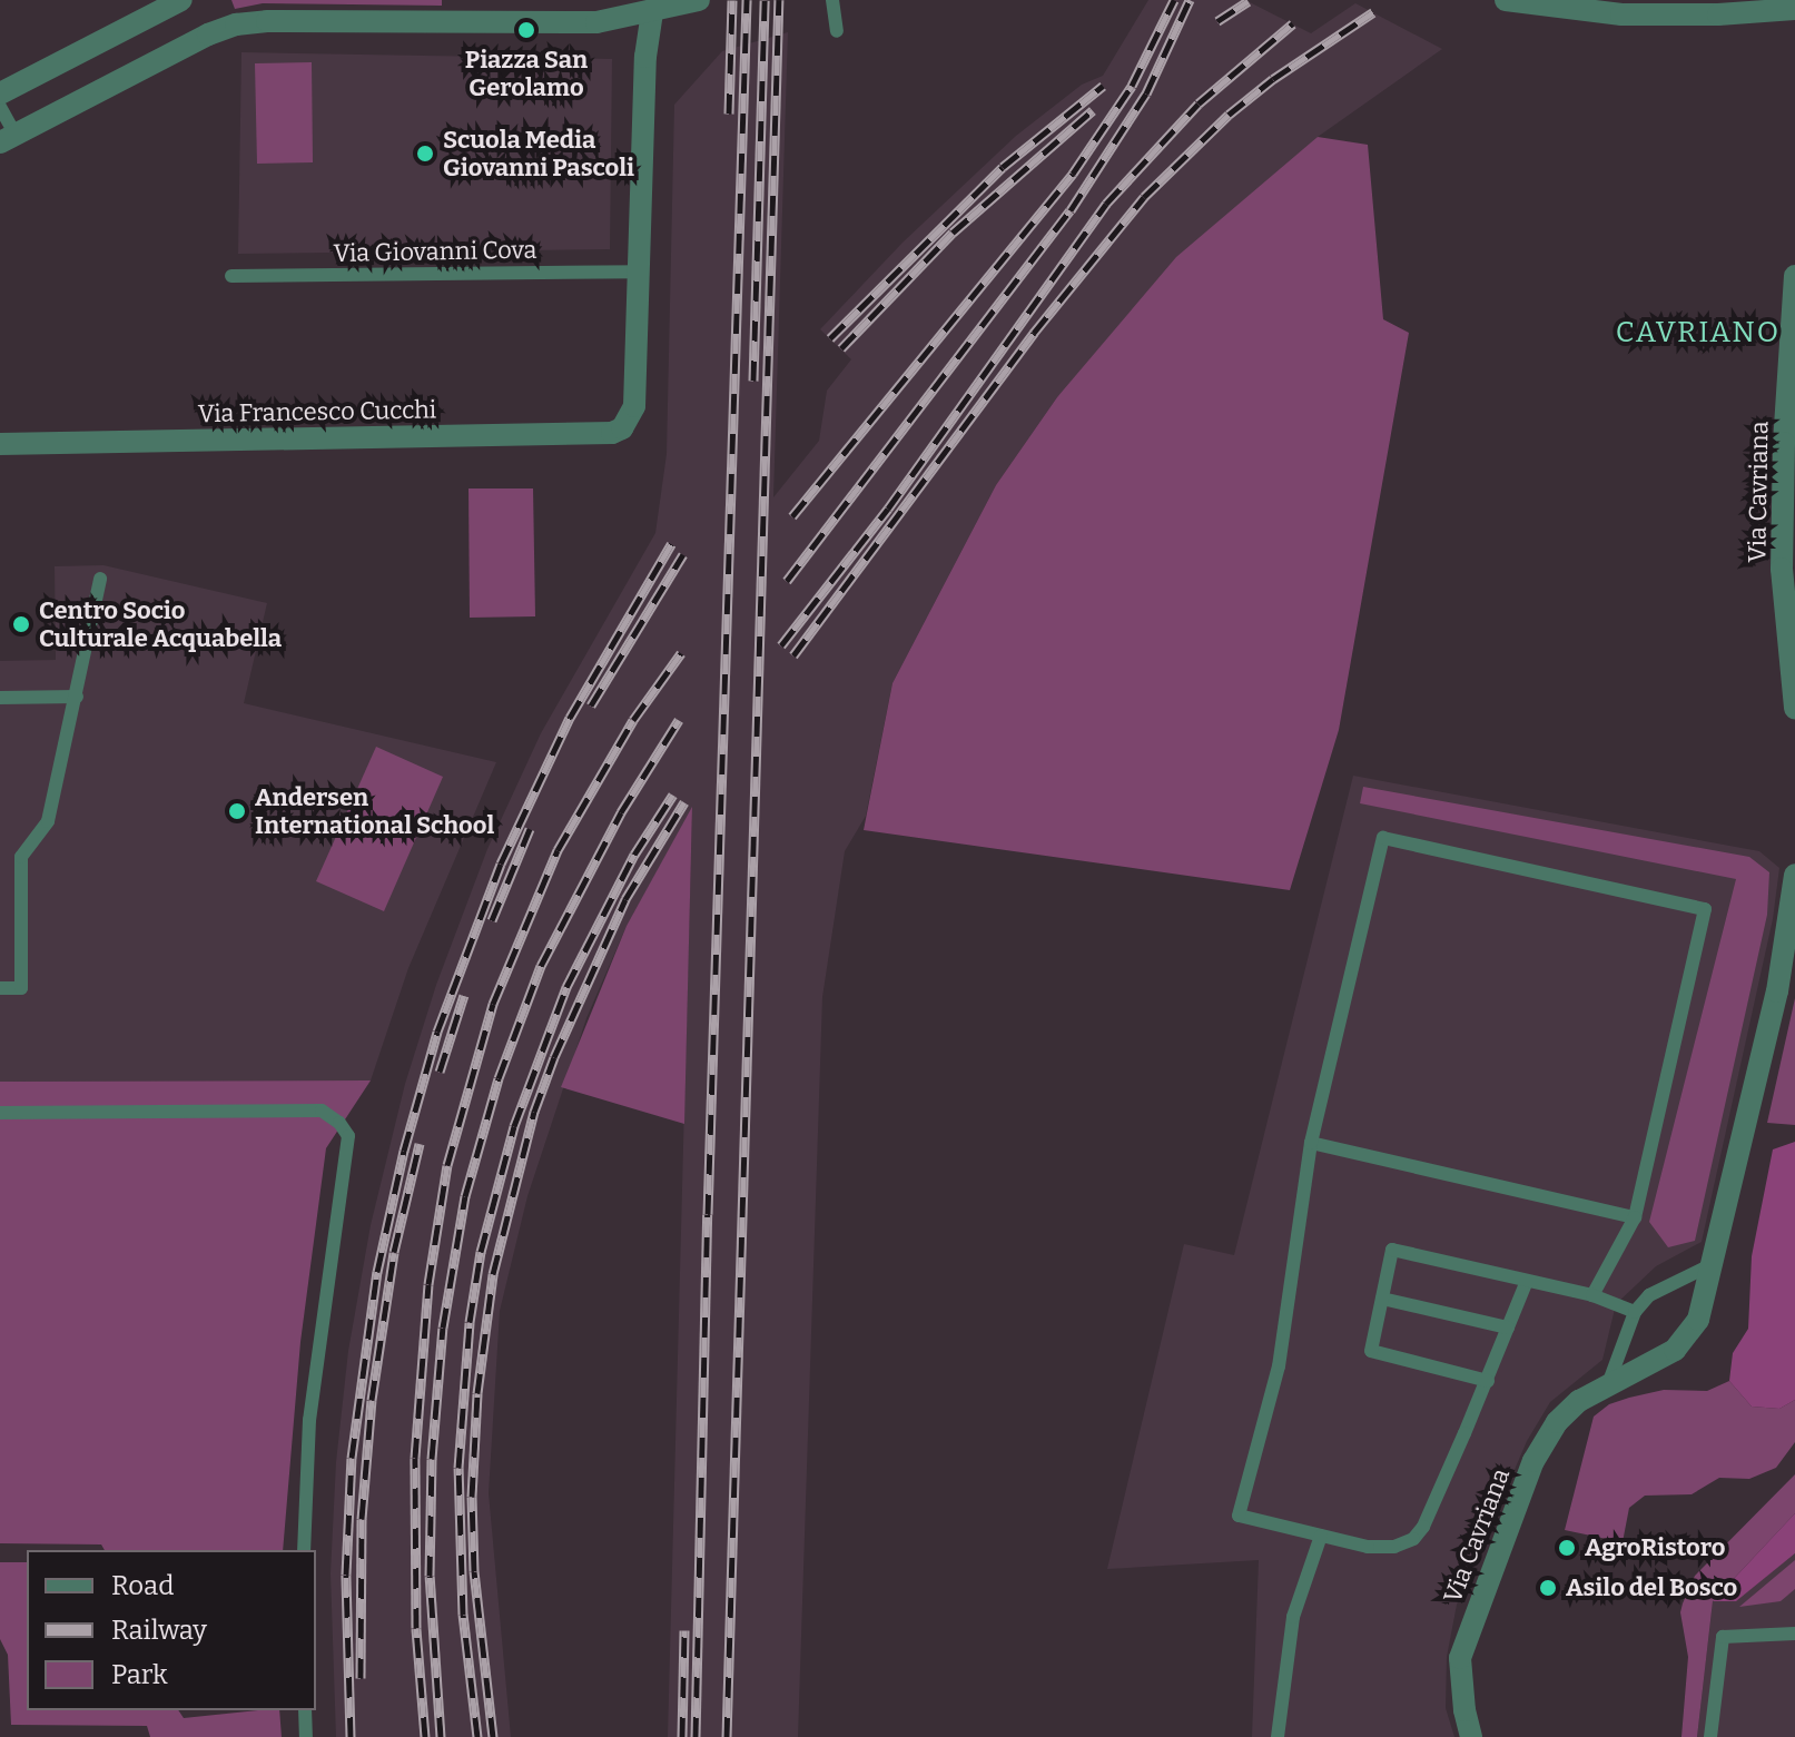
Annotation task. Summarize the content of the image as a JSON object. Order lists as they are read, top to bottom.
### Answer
{
  "streets": {
    "street": ["Via Francesco Cucchi", "Via Cavriana"],
    "lane": ["Via Giovanni Cova"]
  },
  "crossings": [
    ["Via Giovanni Cova", "Via Francesco Cucchi"]
  ],
  "districts": ["CAVRIANO"],
  "places": [
    "Piazza San Gerolamo",
    "Scuola Media Giovanni Pascoli",
    "Centro Socio Culturale Acquabella",
    "Andersen International School",
    "AgroRistoro",
    "Asilo del Bosco"
  ],
  "legend": ["Road", "Railway", "Park"]
}
